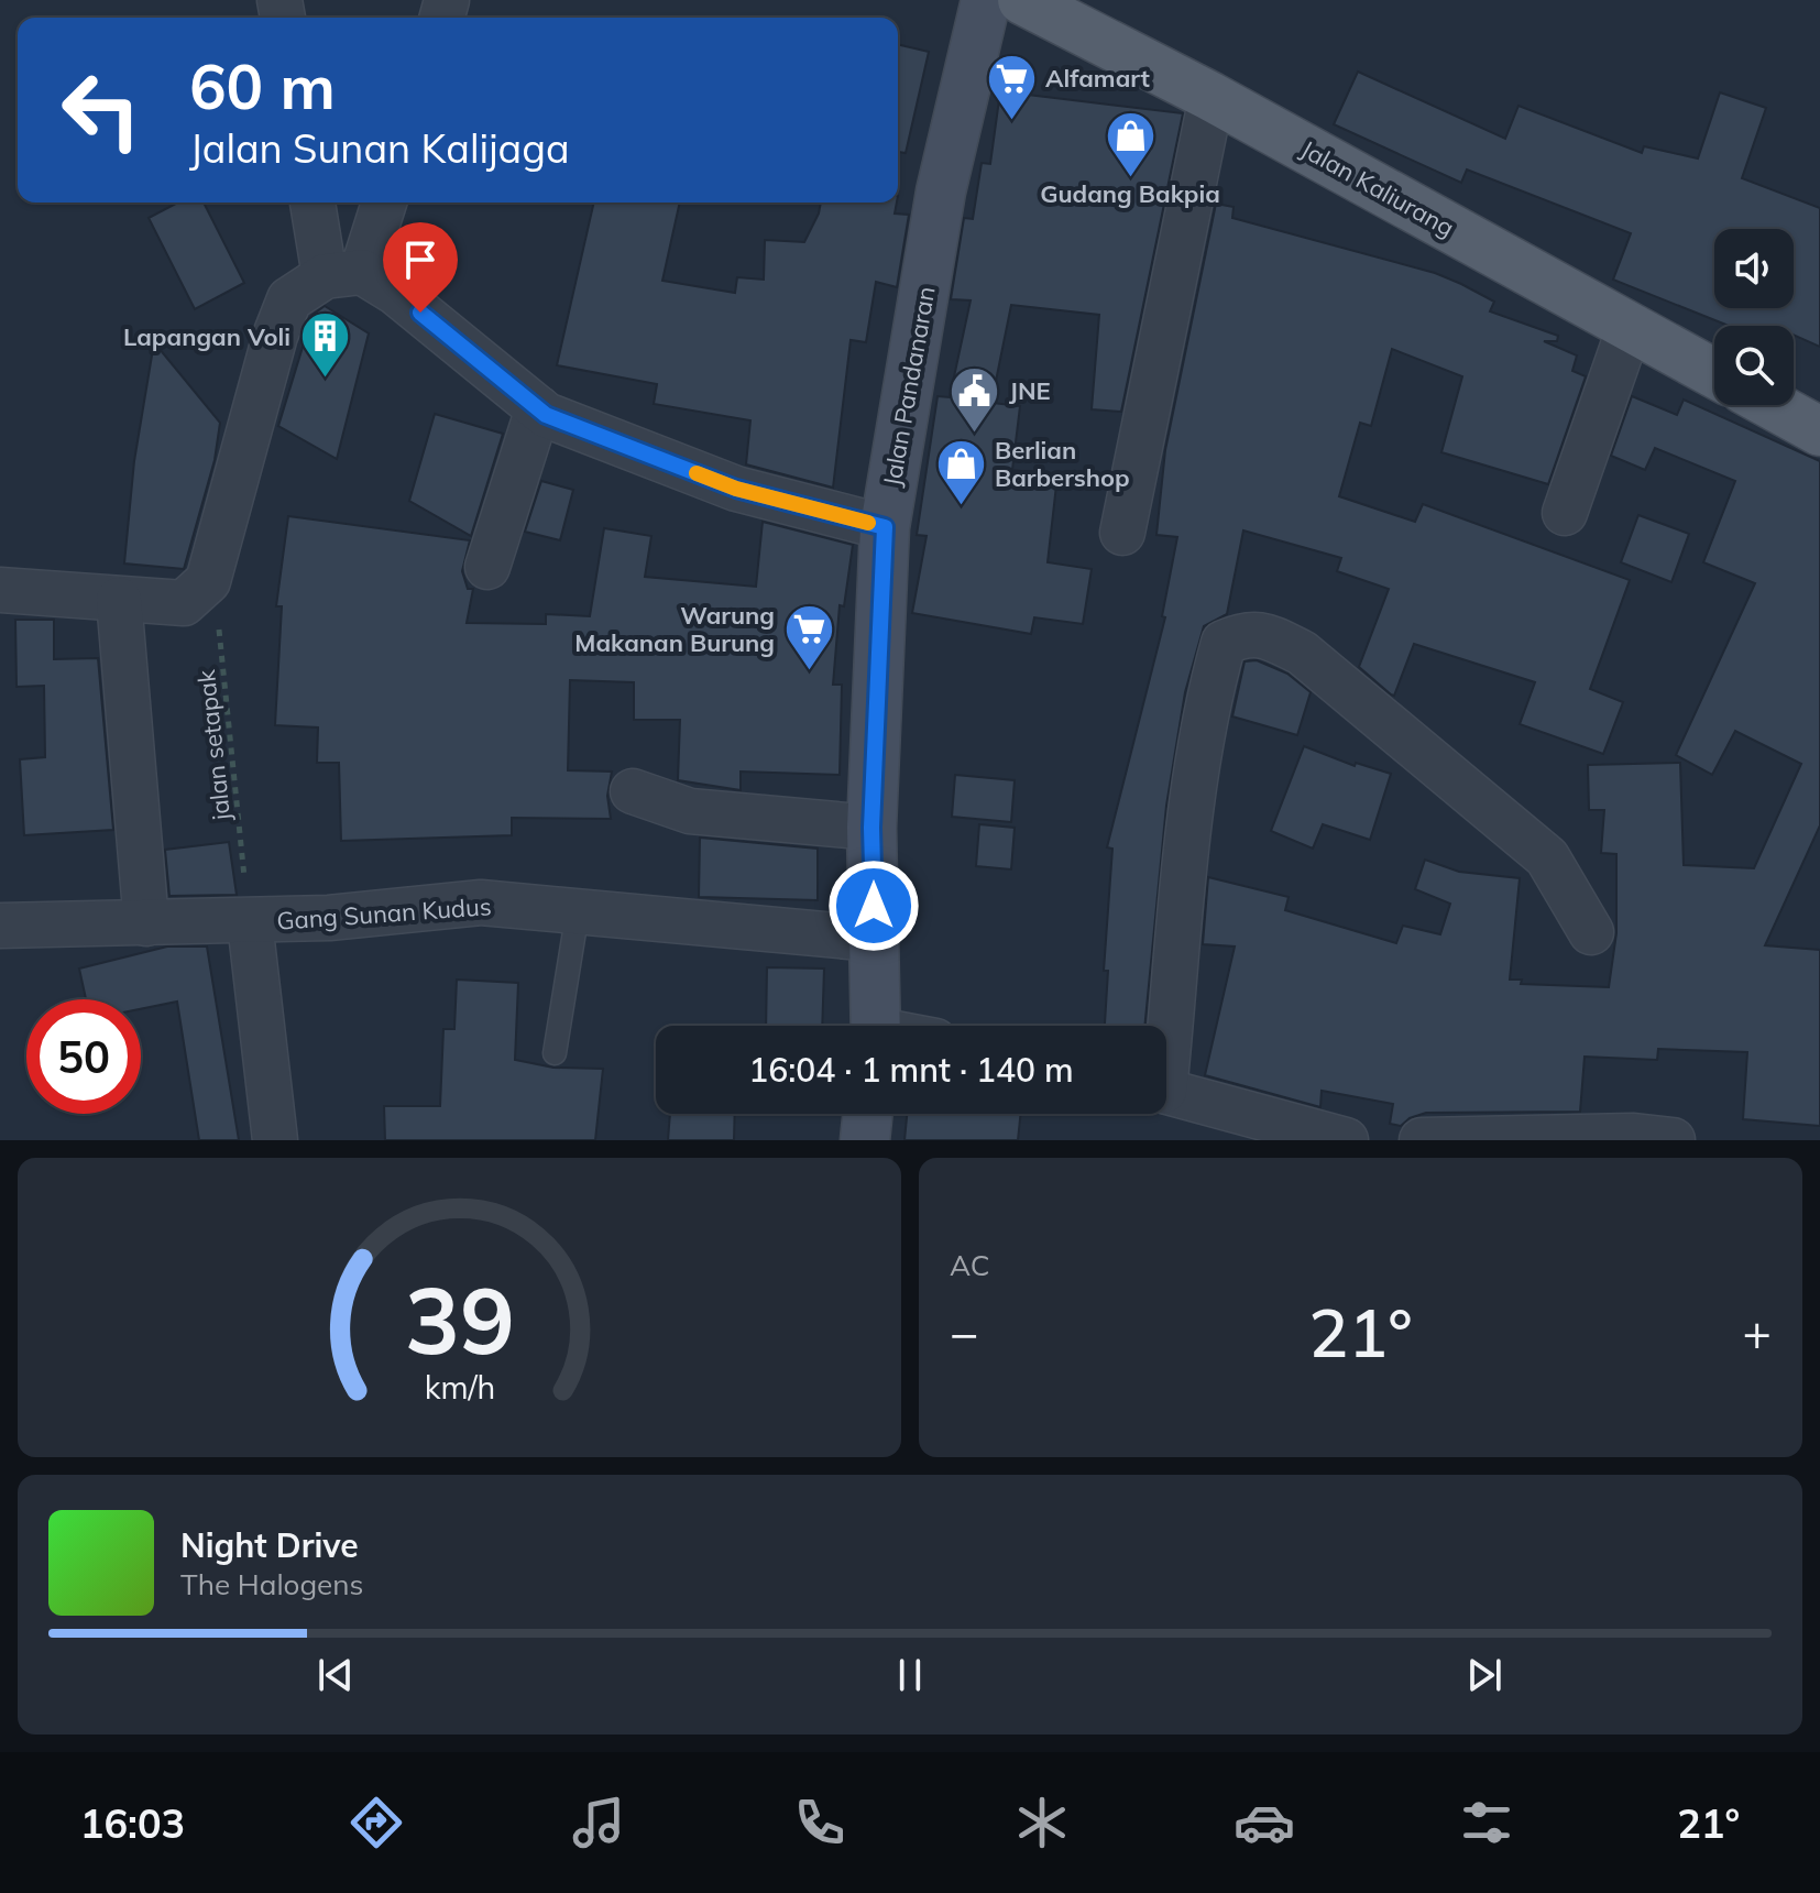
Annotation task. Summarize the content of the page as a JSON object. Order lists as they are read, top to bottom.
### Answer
{
  "streets": {
    "main road": ["Jalan Kaliurang", "Jalan Pandanaran"],
    "street": ["Gang Sunan Kudus"],
    "path": ["jalan setapak"]
  },
  "crossings": [
    ["Jalan Pandanaran", "Gang Sunan Kudus"],
    ["jalan setapak", "Gang Sunan Kudus"]
  ],
  "places": {
    "supermarket": ["Alfamart", "Warung Makanan Burung"],
    "shop": ["Gudang Bakpia", "Berlian Barbershop"],
    "building": ["Lapangan Voli"],
    "public building": ["JNE"]
  },
  "page": {
    "turn": ["60 m", "Jalan Sunan Kalijaga"],
    "limit": "50",
    "trip": "16:04 · 1 mnt · 140 m",
    "tile": "AC",
    "heat": ["−", "21°", "+"],
    "song": ["Night Drive", "The Halogens"],
    "tabs": ["16:03", "21°"],
    "gauge": ["39", "km/h"]
  }
}
